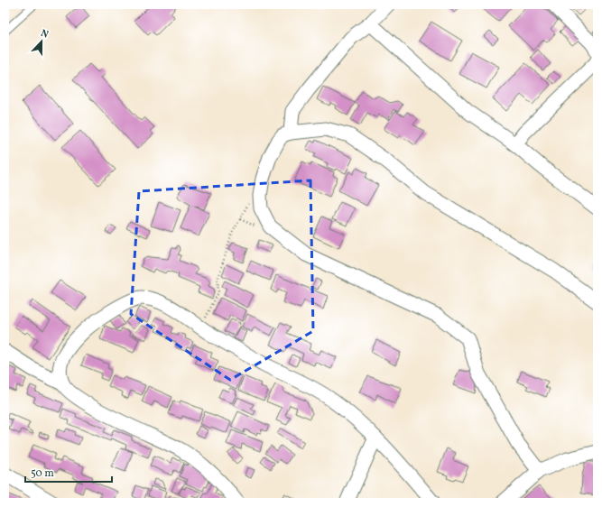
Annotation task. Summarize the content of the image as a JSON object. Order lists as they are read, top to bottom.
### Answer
{
  "scale_bar": "50 m",
  "north": "top"
}
